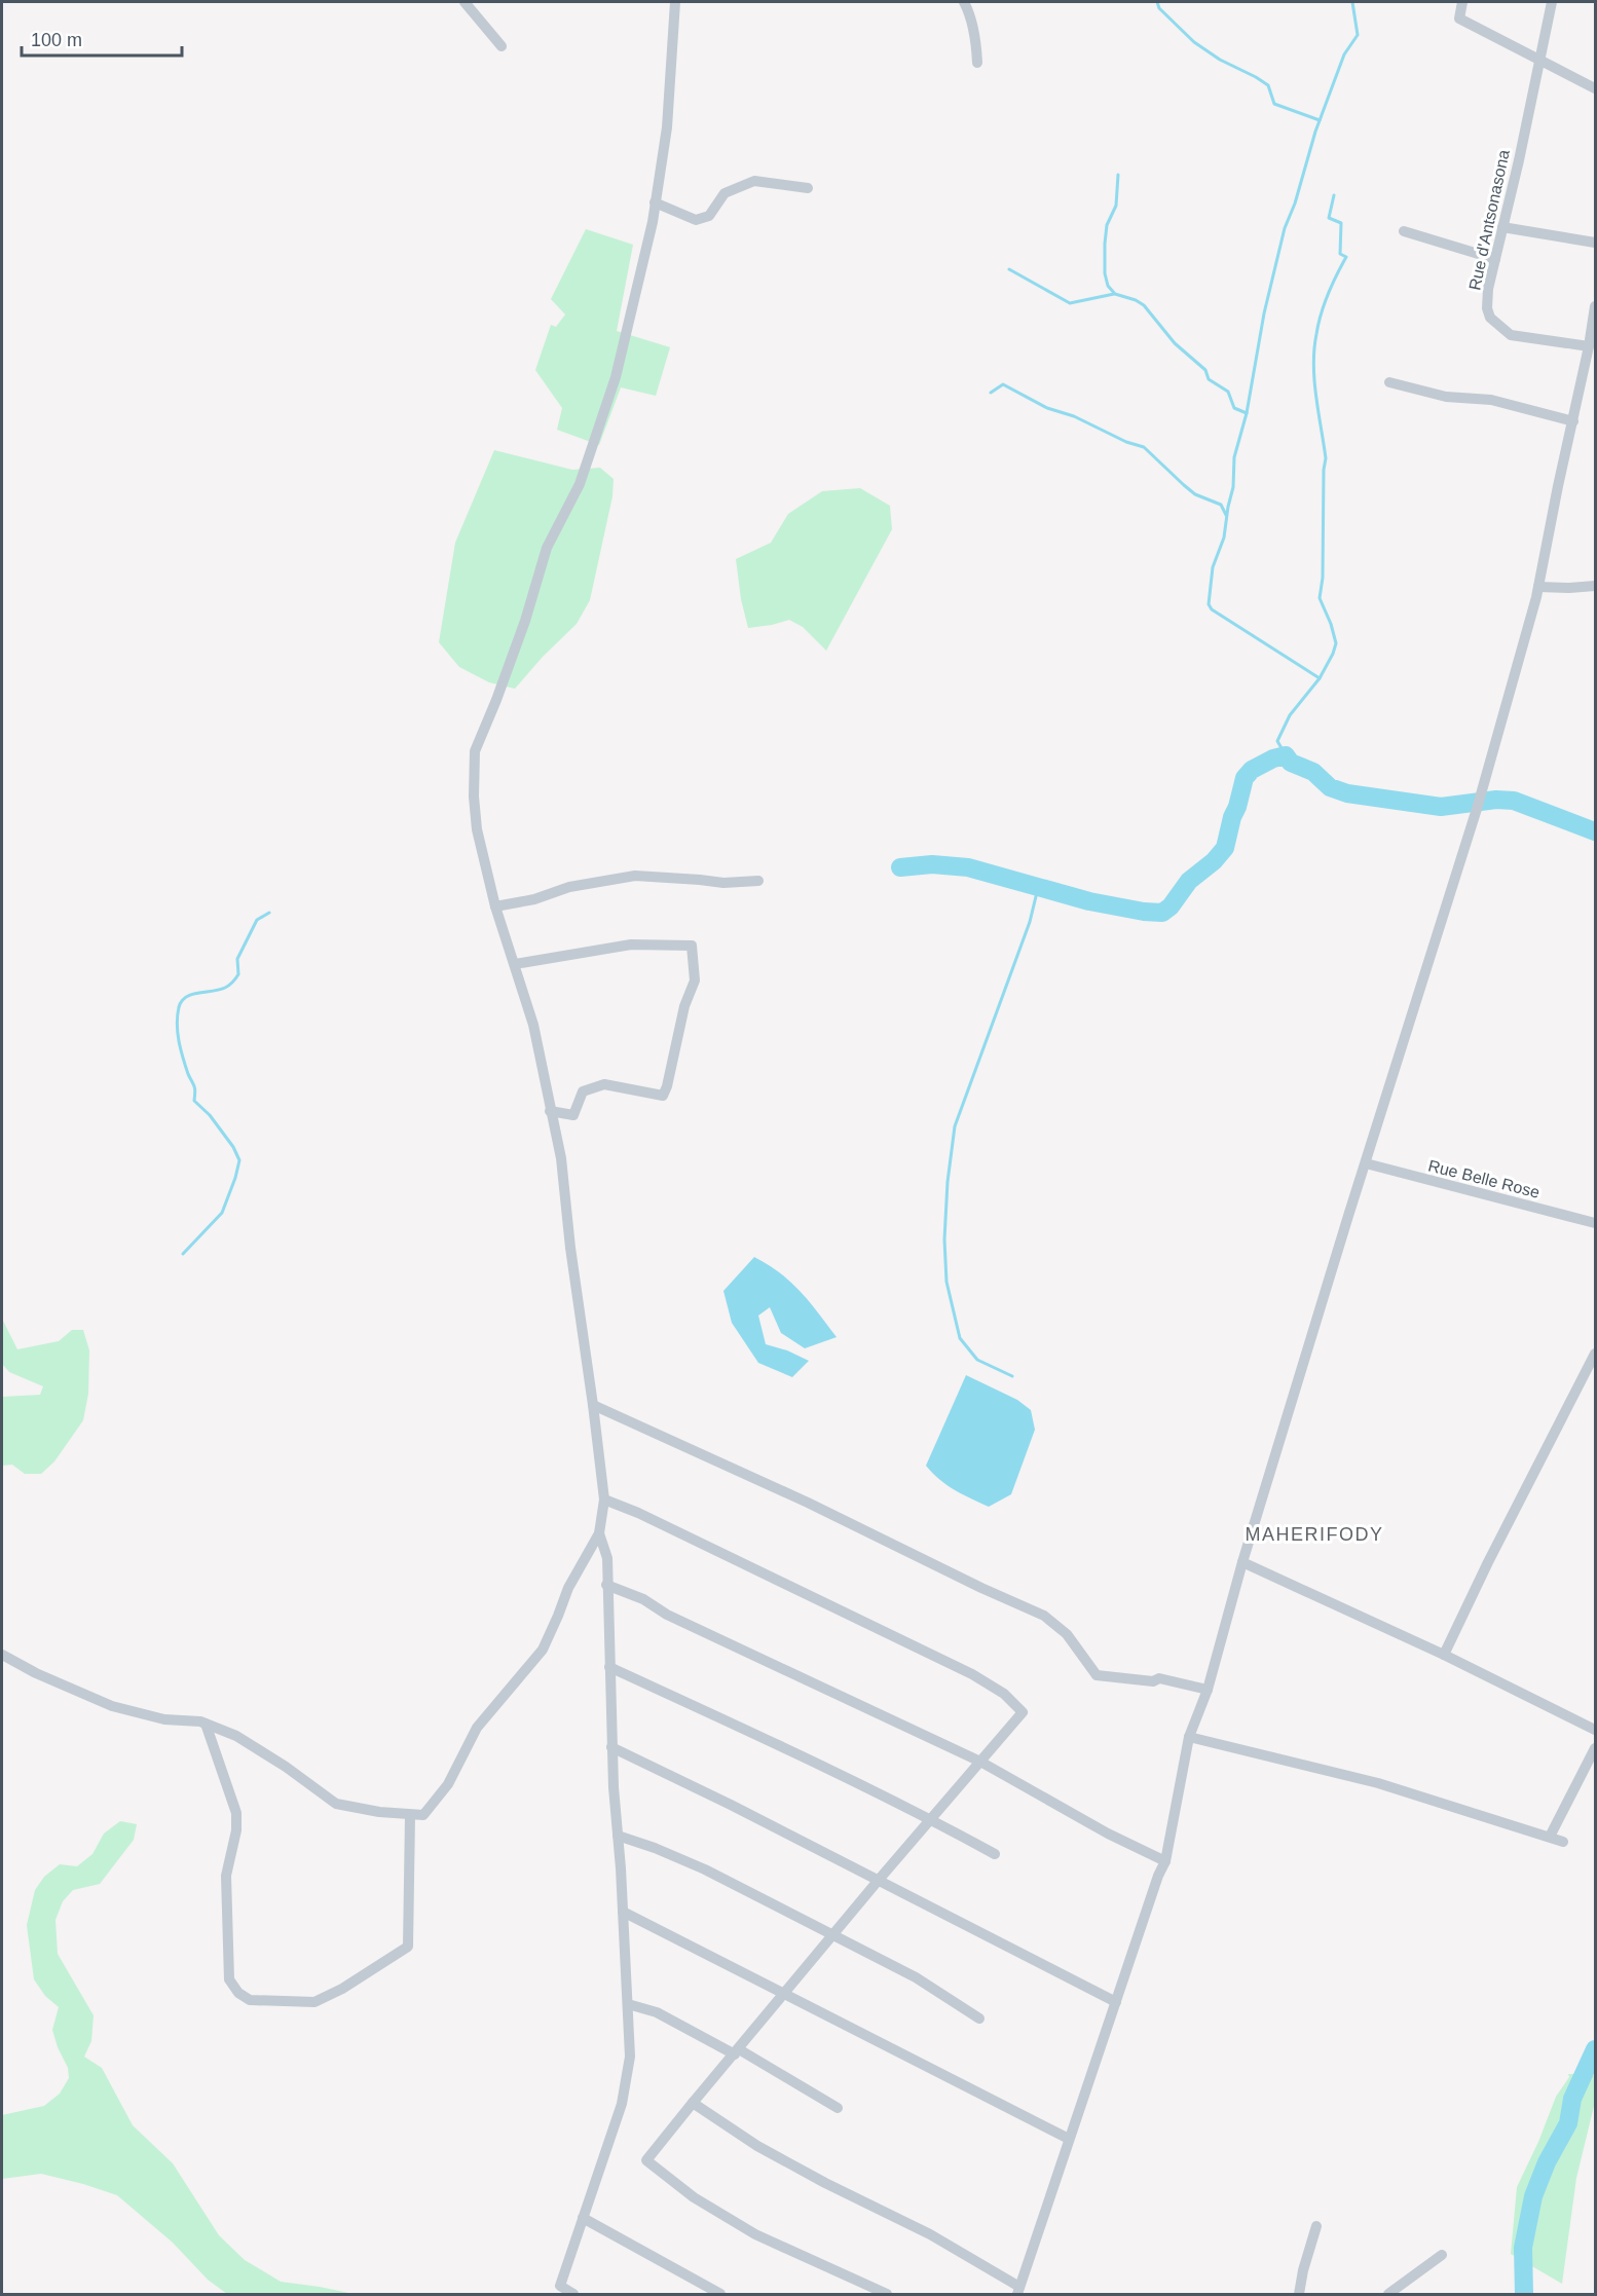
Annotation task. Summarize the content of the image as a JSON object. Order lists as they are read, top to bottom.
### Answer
{
  "streets": {
    "street": ["Rue d'Antsonasona", "Rue Belle Rose"]
  },
  "districts": ["MAHERIFODY"],
  "scale_bar": "100 m"
}
